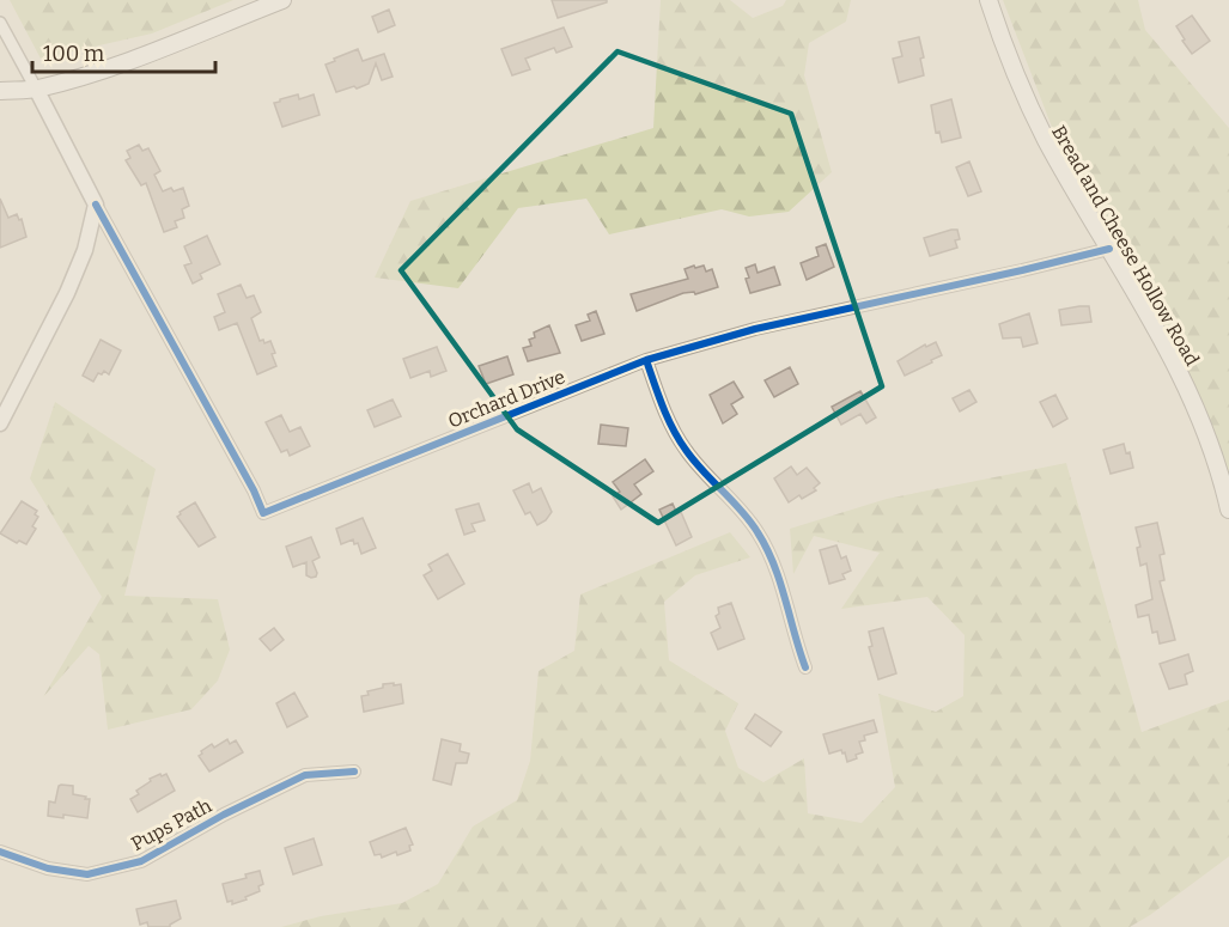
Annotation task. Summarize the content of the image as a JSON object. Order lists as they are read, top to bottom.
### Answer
{
  "streets": {
    "main road": ["Bread and Cheese Hollow Road"],
    "street": ["Orchard Drive", "Pups Path"]
  },
  "crossings": [
    ["Bread and Cheese Hollow Road", "Orchard Drive"]
  ],
  "scale_bar": "100 m"
}
